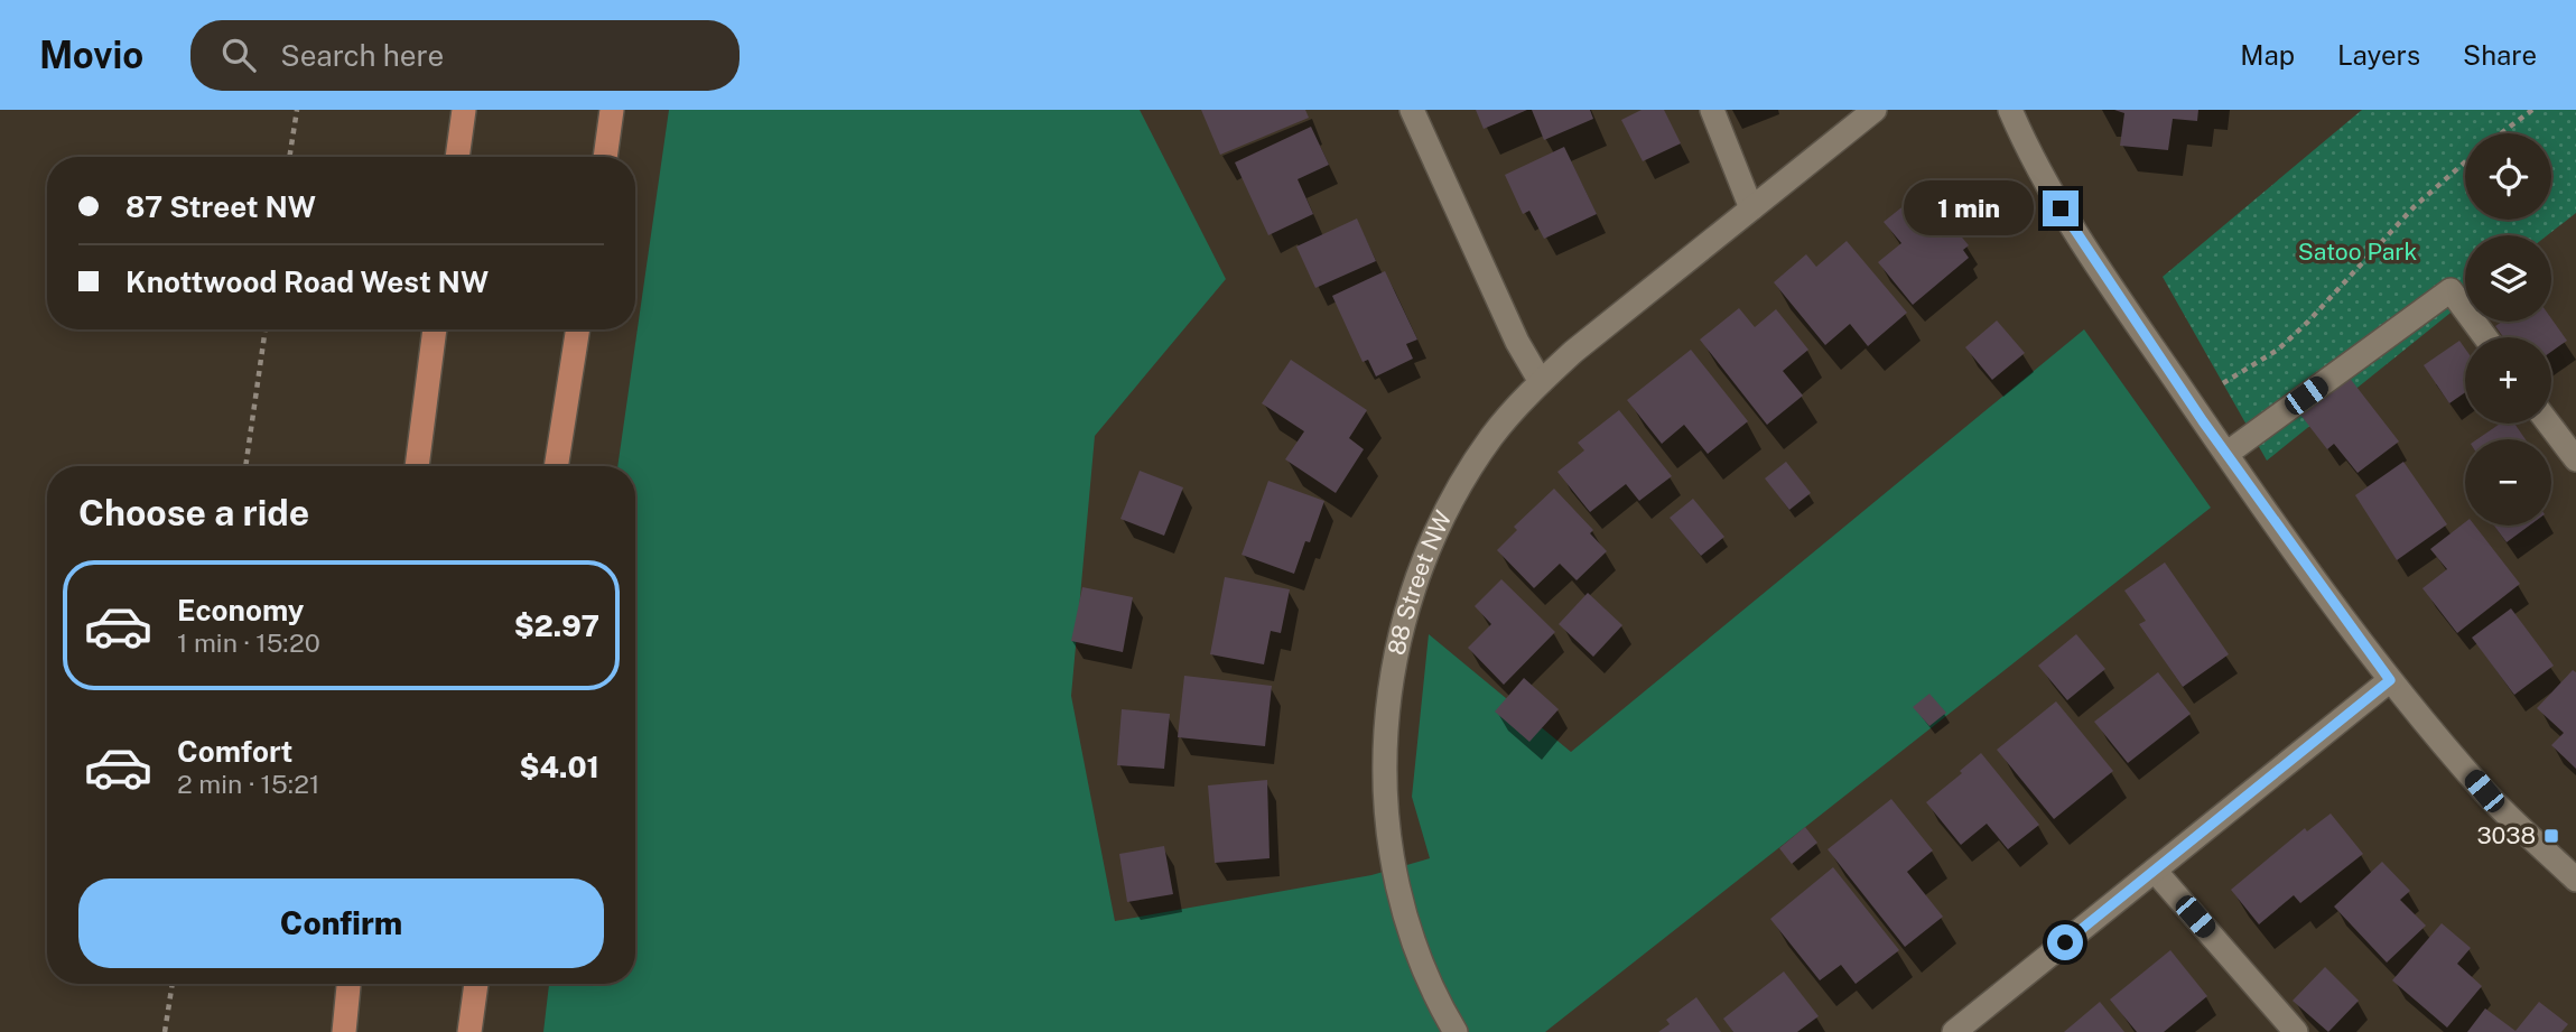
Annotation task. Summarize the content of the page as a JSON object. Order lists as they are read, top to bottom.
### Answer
{
  "streets": {
    "street": ["88 Street NW"]
  },
  "parks": ["Satoo Park"],
  "places": {
    "transit": ["3038"]
  },
  "page": {
    "header": "Movio",
    "search": "Search here",
    "nav": ["Map", "Layers", "Share"],
    "map_buttons": ["+", "−"],
    "banner": ["87 Street NW", "Knottwood Road West NW"],
    "bubble": "1 min",
    "heading": "Choose a ride",
    "list": [
      {
        "name": "Economy",
        "note": "1 min · 15:20",
        "value": "$2.97"
      },
      {
        "name": "Comfort",
        "note": "2 min · 15:21",
        "value": "$4.01"
      }
    ],
    "buttons": "Confirm"
  }
}
